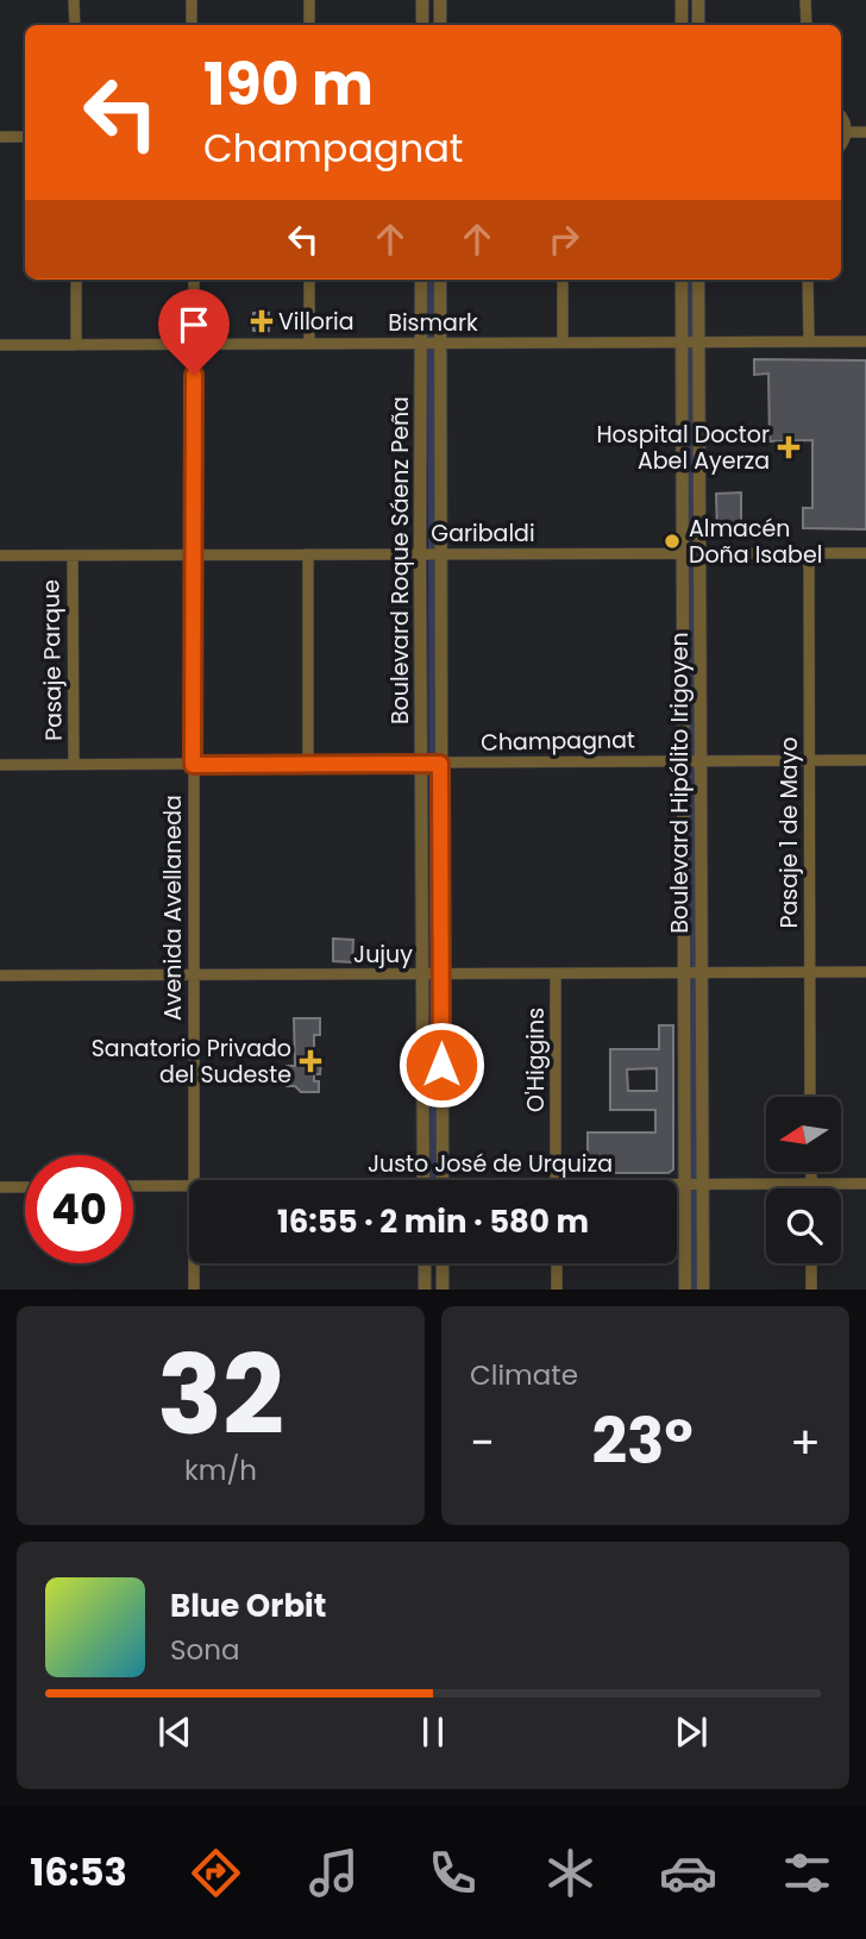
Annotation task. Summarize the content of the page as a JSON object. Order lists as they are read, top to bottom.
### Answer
{
  "streets": {
    "street": [
      "Bismark",
      "Garibaldi",
      "Boulevard Roque Sáenz Peña",
      "Pasaje Parque",
      "Champagnat",
      "Boulevard Hipólito Irigoyen",
      "Pasaje 1 de Mayo",
      "Avenida Avellaneda",
      "Jujuy",
      "O'Higgins",
      "Justo José de Urquiza"
    ]
  },
  "crossings": [
    ["Bismark", "Boulevard Roque Sáenz Peña"],
    ["Bismark", "Boulevard Hipólito Irigoyen"],
    ["Bismark", "Avenida Avellaneda"],
    ["Garibaldi", "Boulevard Roque Sáenz Peña"],
    ["Garibaldi", "Pasaje Parque"],
    ["Garibaldi", "Boulevard Hipólito Irigoyen"],
    ["Garibaldi", "Pasaje 1 de Mayo"],
    ["Garibaldi", "Avenida Avellaneda"],
    ["Boulevard Roque Sáenz Peña", "Champagnat"],
    ["Boulevard Roque Sáenz Peña", "Jujuy"],
    ["Pasaje Parque", "Champagnat"],
    ["Champagnat", "Boulevard Hipólito Irigoyen"],
    ["Champagnat", "Pasaje 1 de Mayo"],
    ["Champagnat", "Avenida Avellaneda"],
    ["Boulevard Hipólito Irigoyen", "Jujuy"],
    ["Boulevard Hipólito Irigoyen", "Justo José de Urquiza"],
    ["Pasaje 1 de Mayo", "Jujuy"],
    ["Avenida Avellaneda", "Jujuy"],
    ["Jujuy", "O'Higgins"]
  ],
  "places": {
    "health": ["Villoria", "Hospital Doctor Abel Ayerza", "Sanatorio Privado del Sudeste"],
    "other": ["Almacén Doña Isabel"]
  },
  "north": "left",
  "page": {
    "turn": ["190 m", "Champagnat"],
    "limit": "40",
    "trip": "16:55 · 2 min · 580 m",
    "tile": [
      ["32", "km/h"],
      "Climate"
    ],
    "heat": ["−", "23°", "+"],
    "song": ["Blue Orbit", "Sona"],
    "tabs": "16:53"
  }
}
